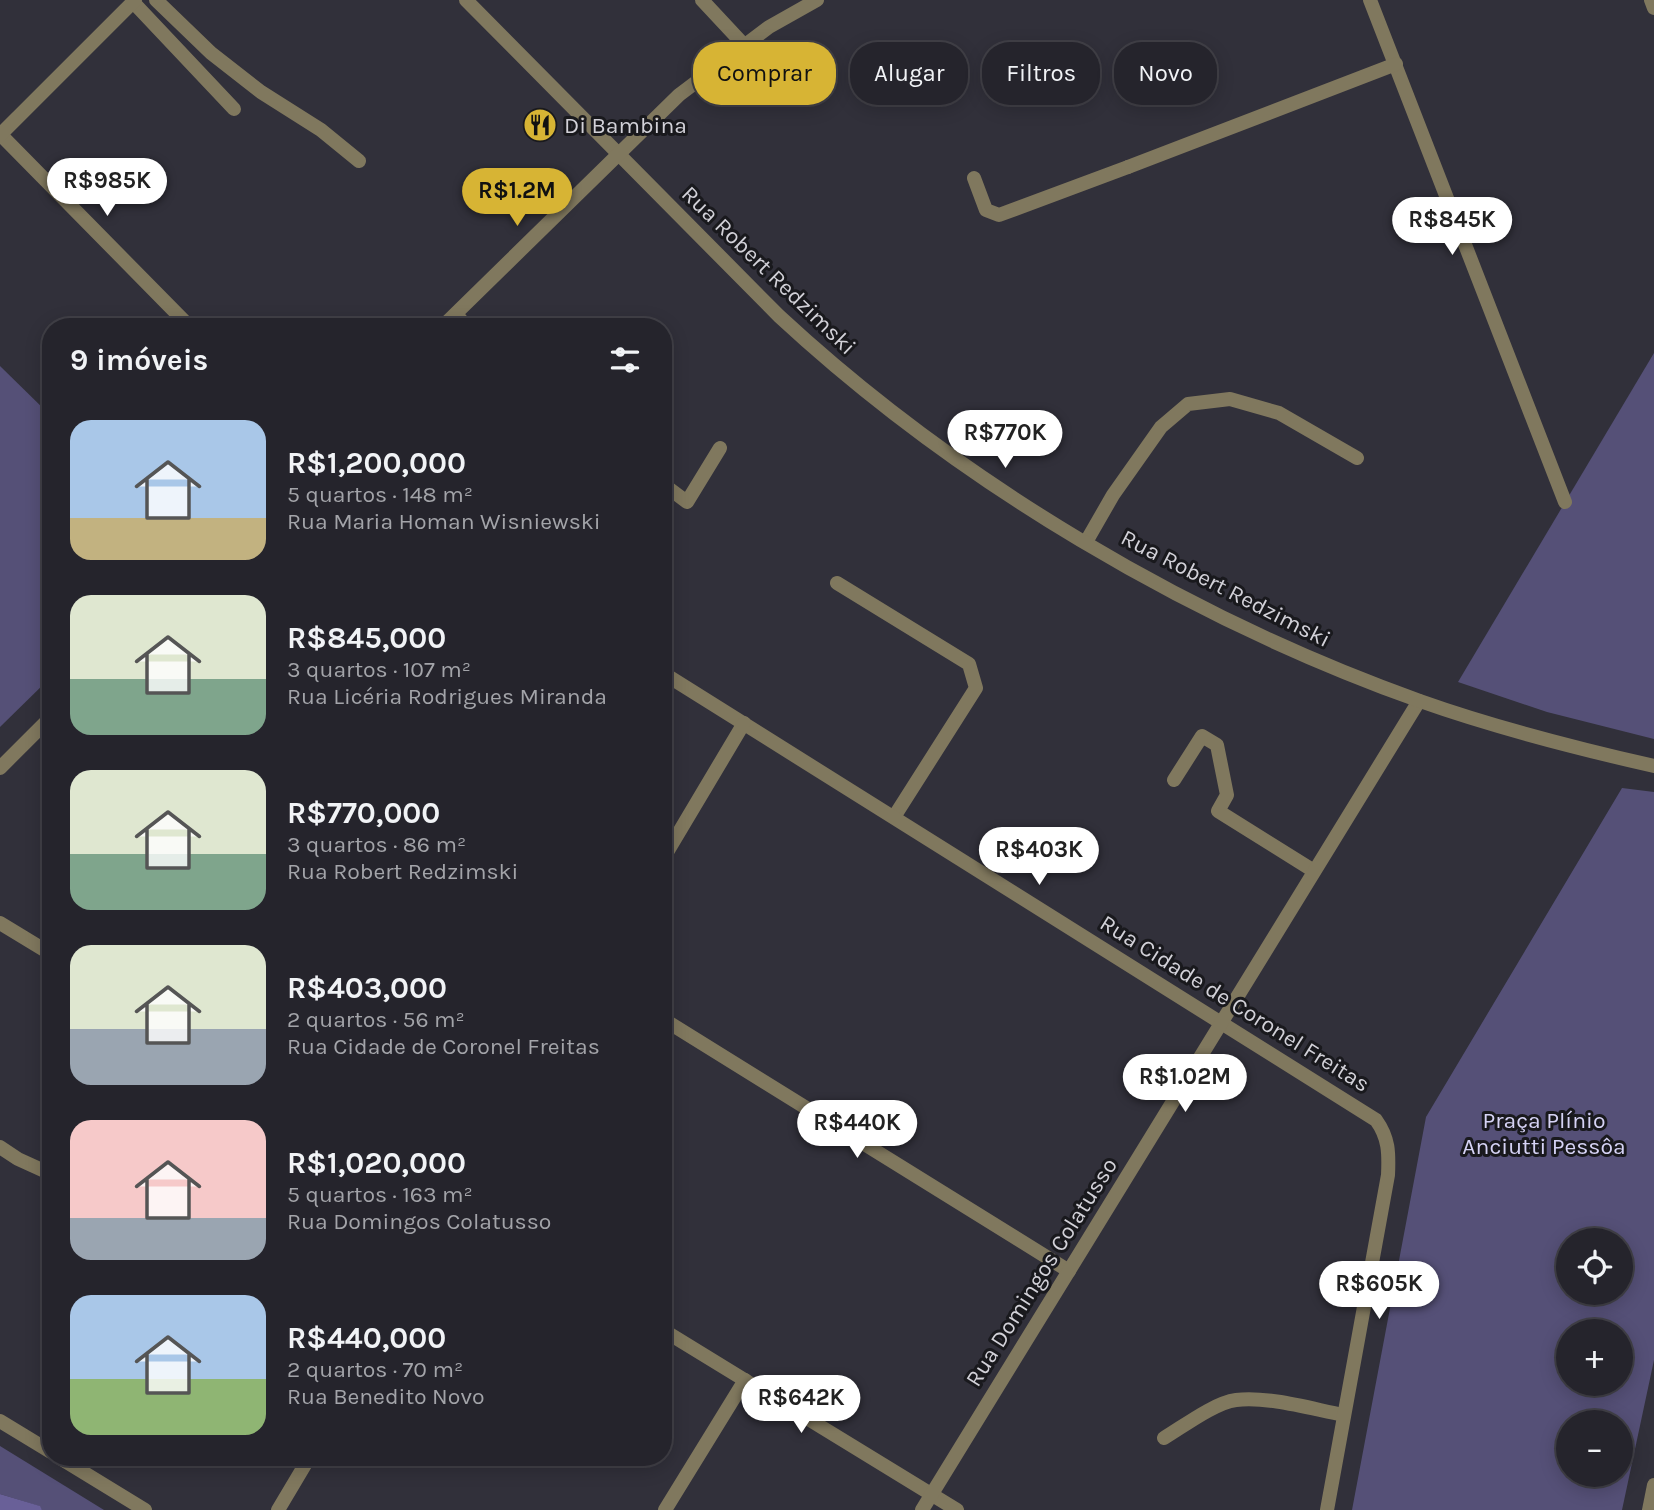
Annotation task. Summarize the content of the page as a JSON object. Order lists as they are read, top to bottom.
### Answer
{
  "streets": {
    "street": ["Rua Robert Redzimski", "Rua Cidade de Coronel Freitas", "Rua Domingos Colatusso"]
  },
  "crossings": [
    ["Rua Robert Redzimski", "Rua Domingos Colatusso"],
    ["Rua Cidade de Coronel Freitas", "Rua Domingos Colatusso"]
  ],
  "parks": ["Praça Plínio Anciutti Pessôa"],
  "places": {
    "restaurant": ["Di Bambina"]
  },
  "page": {
    "chip": [
      "Comprar",
      "Alugar",
      "Filtros",
      "Novo"
    ],
    "price": [
      "R$985K",
      "R$1.2M",
      "R$845K",
      "R$770K",
      "R$403K",
      "R$1.02M",
      "R$440K",
      "R$605K",
      "R$642K"
    ],
    "heading": "9 imóveis",
    "list": [
      {
        "name": "R$1,200,000",
        "note": "5 quartos · 148 m² · Rua Maria Homan Wisniewski"
      },
      {
        "name": "R$845,000",
        "note": "3 quartos · 107 m² · Rua Licéria Rodrigues Miranda"
      },
      {
        "name": "R$770,000",
        "note": "3 quartos · 86 m² · Rua Robert Redzimski"
      },
      {
        "name": "R$403,000",
        "note": "2 quartos · 56 m² · Rua Cidade de Coronel Freitas"
      },
      {
        "name": "R$1,020,000",
        "note": "5 quartos · 163 m² · Rua Domingos Colatusso"
      },
      {
        "name": "R$440,000",
        "note": "2 quartos · 70 m² · Rua Benedito Novo"
      }
    ],
    "map_buttons": ["+", "−"]
  }
}
